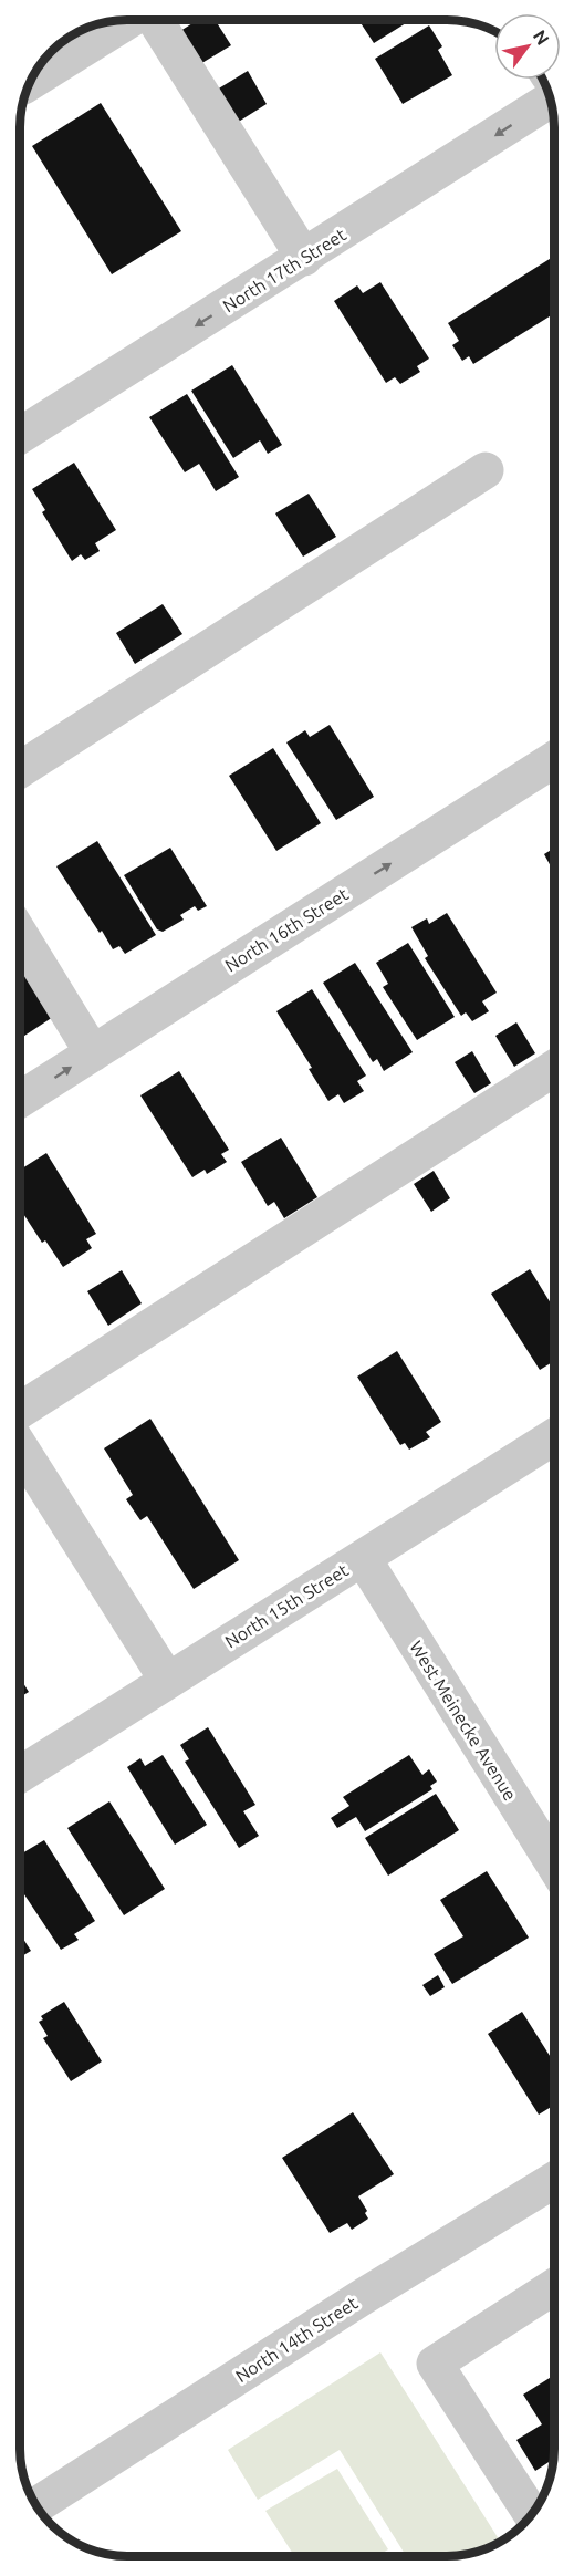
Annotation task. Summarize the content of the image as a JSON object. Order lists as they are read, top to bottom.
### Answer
{
  "streets": {
    "street": [
      "North 17th Street",
      "North 16th Street",
      "North 15th Street",
      "West Meinecke Avenue",
      "North 14th Street"
    ]
  },
  "crossings": [
    ["North 15th Street", "West Meinecke Avenue"]
  ],
  "north": "top right"
}
